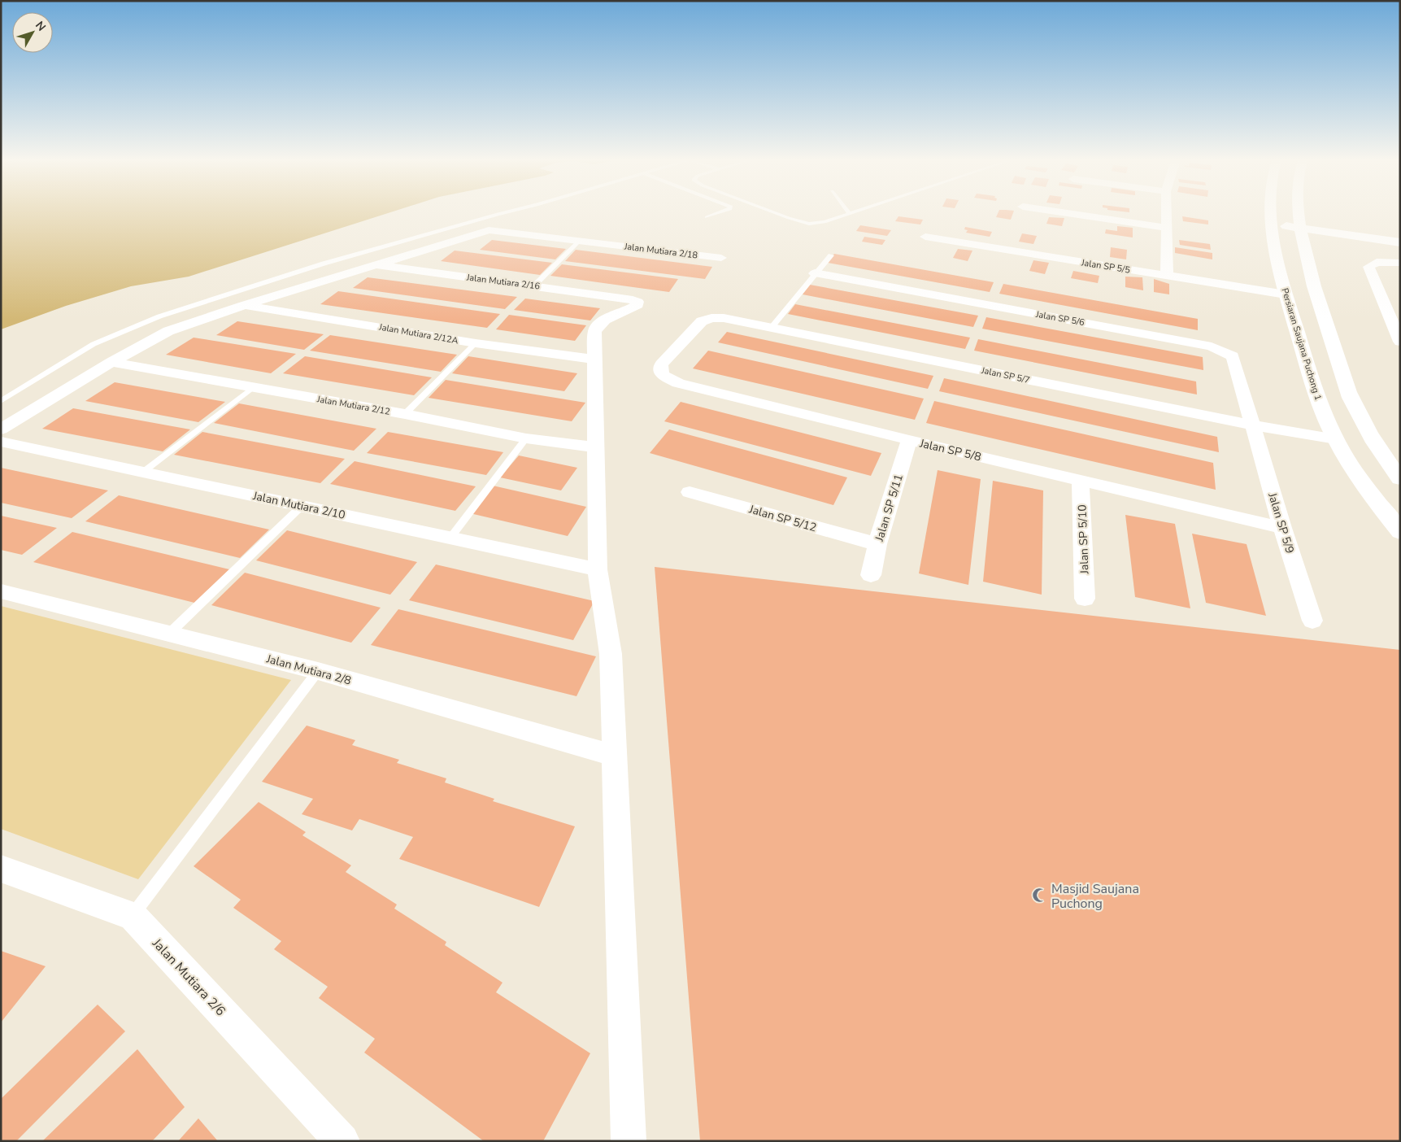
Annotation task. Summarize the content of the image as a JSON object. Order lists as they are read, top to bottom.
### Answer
{
  "streets": {
    "street": [
      "Jalan Mutiara 2/18",
      "Jalan SP 5/5",
      "Jalan Mutiara 2/16",
      "Jalan SP 5/6",
      "Jalan Mutiara 2/12A",
      "Persiaran Saujana Puchong 1",
      "Jalan SP 5/7",
      "Jalan Mutiara 2/12",
      "Jalan SP 5/8",
      "Jalan Mutiara 2/10",
      "Jalan SP 5/11",
      "Jalan SP 5/12",
      "Jalan SP 5/9",
      "Jalan SP 5/10",
      "Jalan Mutiara 2/8",
      "Jalan Mutiara 2/6"
    ]
  },
  "crossings": [
    ["Jalan Mutiara 2/18", "Jalan Mutiara 2/16"],
    ["Jalan Mutiara 2/18", "Jalan Mutiara 2/12A"],
    ["Jalan Mutiara 2/18", "Jalan Mutiara 2/12"],
    ["Jalan SP 5/5", "Persiaran Saujana Puchong 1"],
    ["Jalan Mutiara 2/16", "Jalan Mutiara 2/12A"],
    ["Jalan SP 5/6", "Jalan SP 5/7"],
    ["Jalan SP 5/6", "Jalan SP 5/9"],
    ["Persiaran Saujana Puchong 1", "Jalan SP 5/7"],
    ["Jalan SP 5/7", "Jalan SP 5/8"],
    ["Jalan SP 5/7", "Jalan SP 5/9"],
    ["Jalan SP 5/8", "Jalan SP 5/11"],
    ["Jalan SP 5/8", "Jalan SP 5/9"],
    ["Jalan SP 5/8", "Jalan SP 5/10"],
    ["Jalan SP 5/11", "Jalan SP 5/12"]
  ],
  "places": {
    "mosque": ["Masjid Saujana Puchong"]
  },
  "north": "top right"
}
